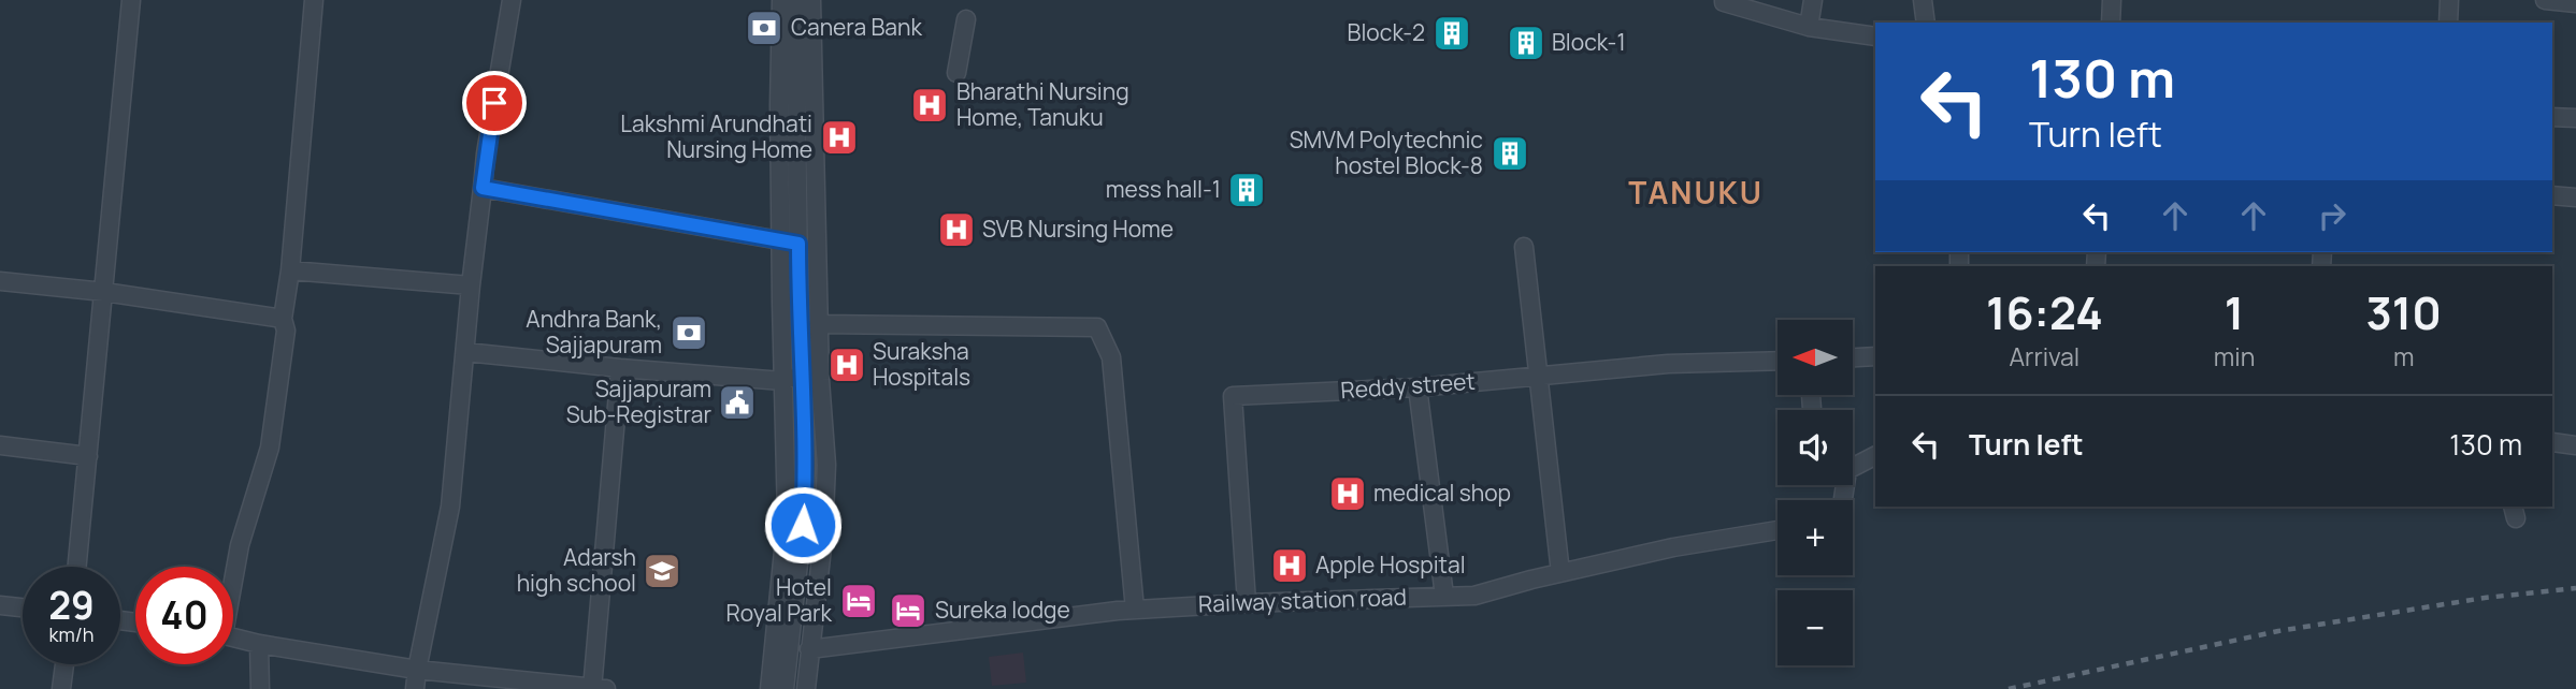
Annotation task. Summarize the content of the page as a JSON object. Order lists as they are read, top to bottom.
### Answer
{
  "streets": {
    "street": ["Reddy street", "Railway station road"]
  },
  "crossings": [
    ["Reddy street", "Railway station road"]
  ],
  "districts": ["TANUKU"],
  "places": {
    "bank": ["Canera Bank", "Andhra Bank, Sajjapuram"],
    "building": [
      "Block-2",
      "Block-1",
      "SMVM Polytechnic hostel Block-8",
      "mess hall-1"
    ],
    "hospital": [
      "Bharathi Nursing Home, Tanuku",
      "Lakshmi Arundhati Nursing Home",
      "SVB Nursing Home",
      "Suraksha Hospitals",
      "medical shop",
      "Apple Hospital"
    ],
    "public building": ["Sajjapuram Sub-Registrar"],
    "school or university": ["Adarsh high school"],
    "hotel": ["Hotel Royal Park", "Sureka lodge"]
  },
  "north": "left",
  "page": {
    "turn": ["130 m", "Turn left"],
    "eta": [
      "16:24",
      "Arrival",
      "1",
      "min",
      "310",
      "m"
    ],
    "map_buttons": ["+", "−"],
    "list": [
      {
        "name": "Turn left",
        "value": "130 m"
      }
    ],
    "speed": "29 km/h",
    "limit": "40"
  }
}
